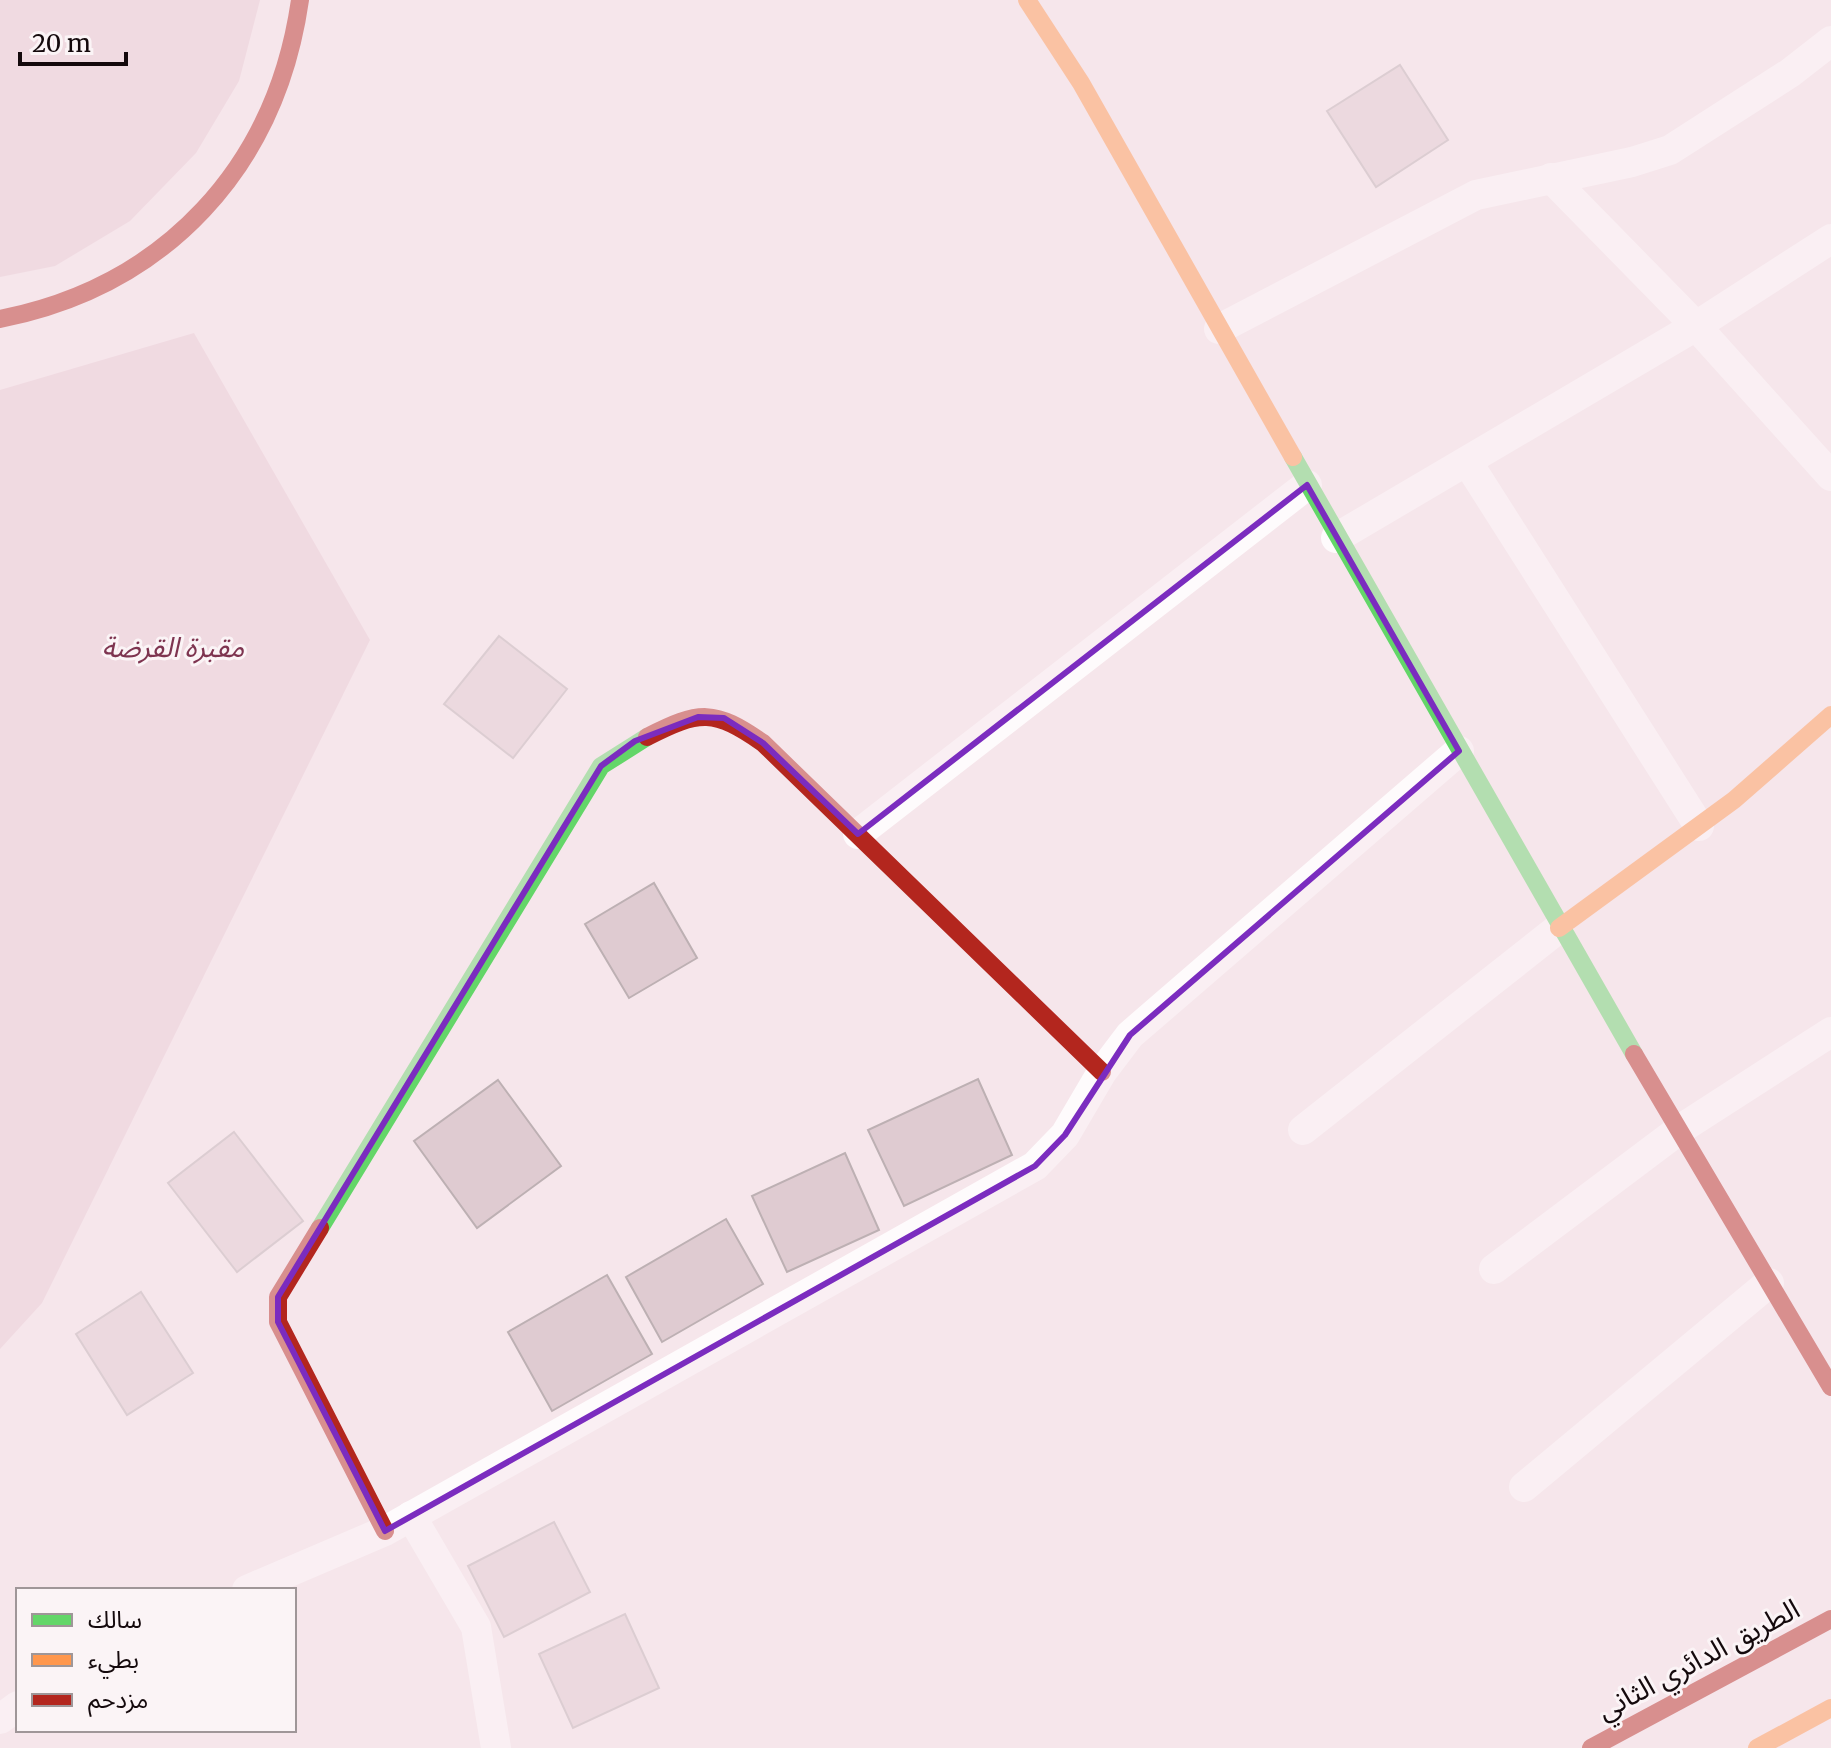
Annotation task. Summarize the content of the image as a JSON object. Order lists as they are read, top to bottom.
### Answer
{
  "streets": {
    "street": ["الطريق الدائري الثاني"]
  },
  "parks": ["مقبرة القرضة"],
  "legend": ["سالك", "بطيء", "مزدحم"],
  "scale_bar": "20 m"
}
